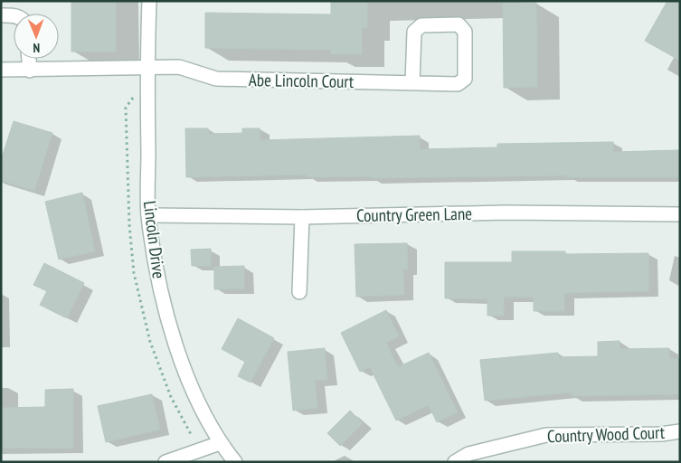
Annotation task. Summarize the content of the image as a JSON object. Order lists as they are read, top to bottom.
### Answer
{
  "streets": {
    "street": [
      "Abe Lincoln Court",
      "Country Green Lane",
      "Lincoln Drive",
      "Country Wood Court"
    ]
  },
  "crossings": [
    ["Abe Lincoln Court", "Lincoln Drive"],
    ["Country Green Lane", "Lincoln Drive"]
  ],
  "north": "bottom"
}
